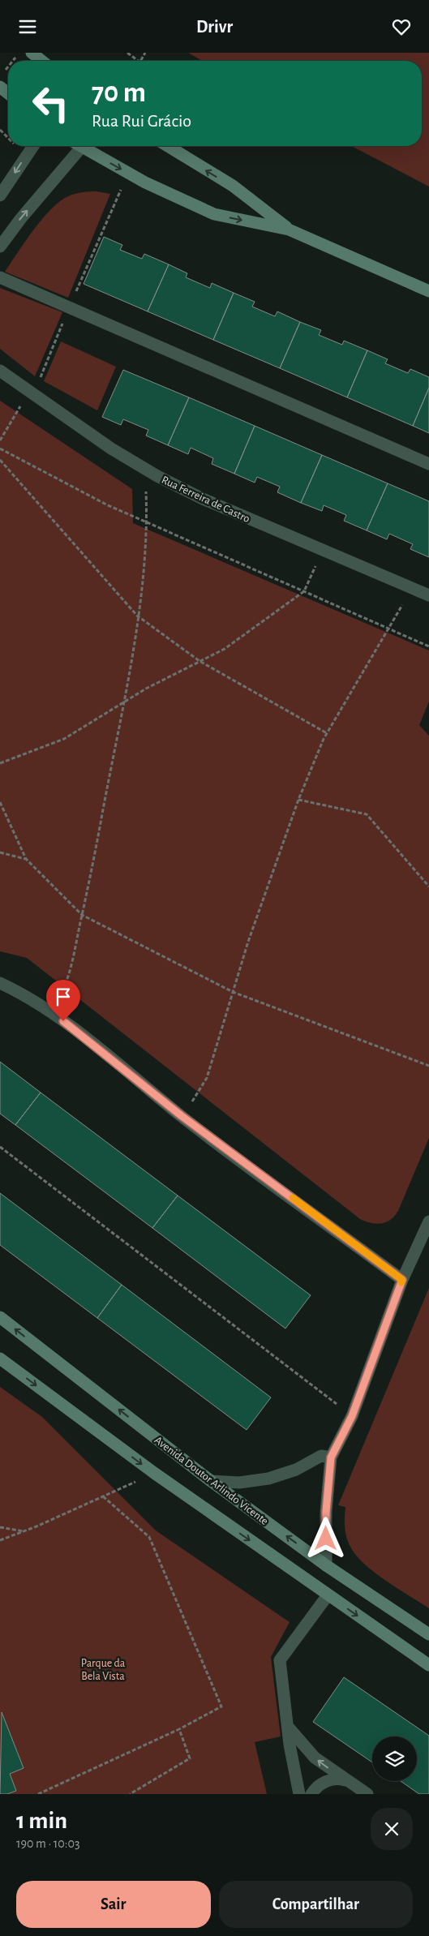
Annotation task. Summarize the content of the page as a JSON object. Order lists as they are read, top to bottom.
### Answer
{
  "streets": {
    "street": ["Rua Ferreira de Castro", "Avenida Doutor Arlindo Vicente"]
  },
  "parks": ["Parque da Bela Vista"],
  "page": {
    "header": "Drivr",
    "turn": ["70 m", "Rua Rui Grácio"],
    "heading": ["1 min", "190 m · 10:03"],
    "buttons": ["Sair", "Compartilhar"]
  }
}
